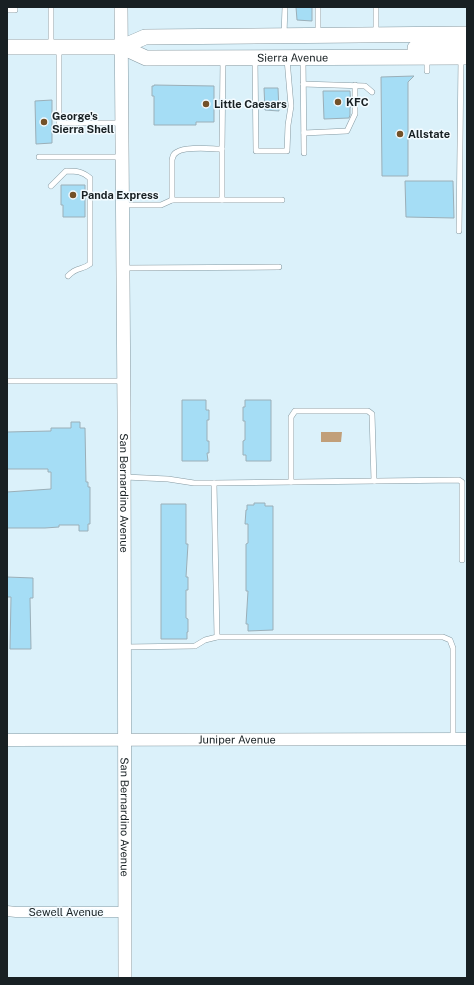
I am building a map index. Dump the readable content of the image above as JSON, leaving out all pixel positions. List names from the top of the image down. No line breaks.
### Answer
{"streets":{"main road":["Sierra Avenue","San Bernardino Avenue"],"street":["Juniper Avenue","Sewell Avenue"]},"crossings":[["Sierra Avenue","San Bernardino Avenue"],["San Bernardino Avenue","Juniper Avenue"],["San Bernardino Avenue","Sewell Avenue"]],"places":["KFC","Little Caesars","George's Sierra Shell","Allstate","Panda Express"]}
